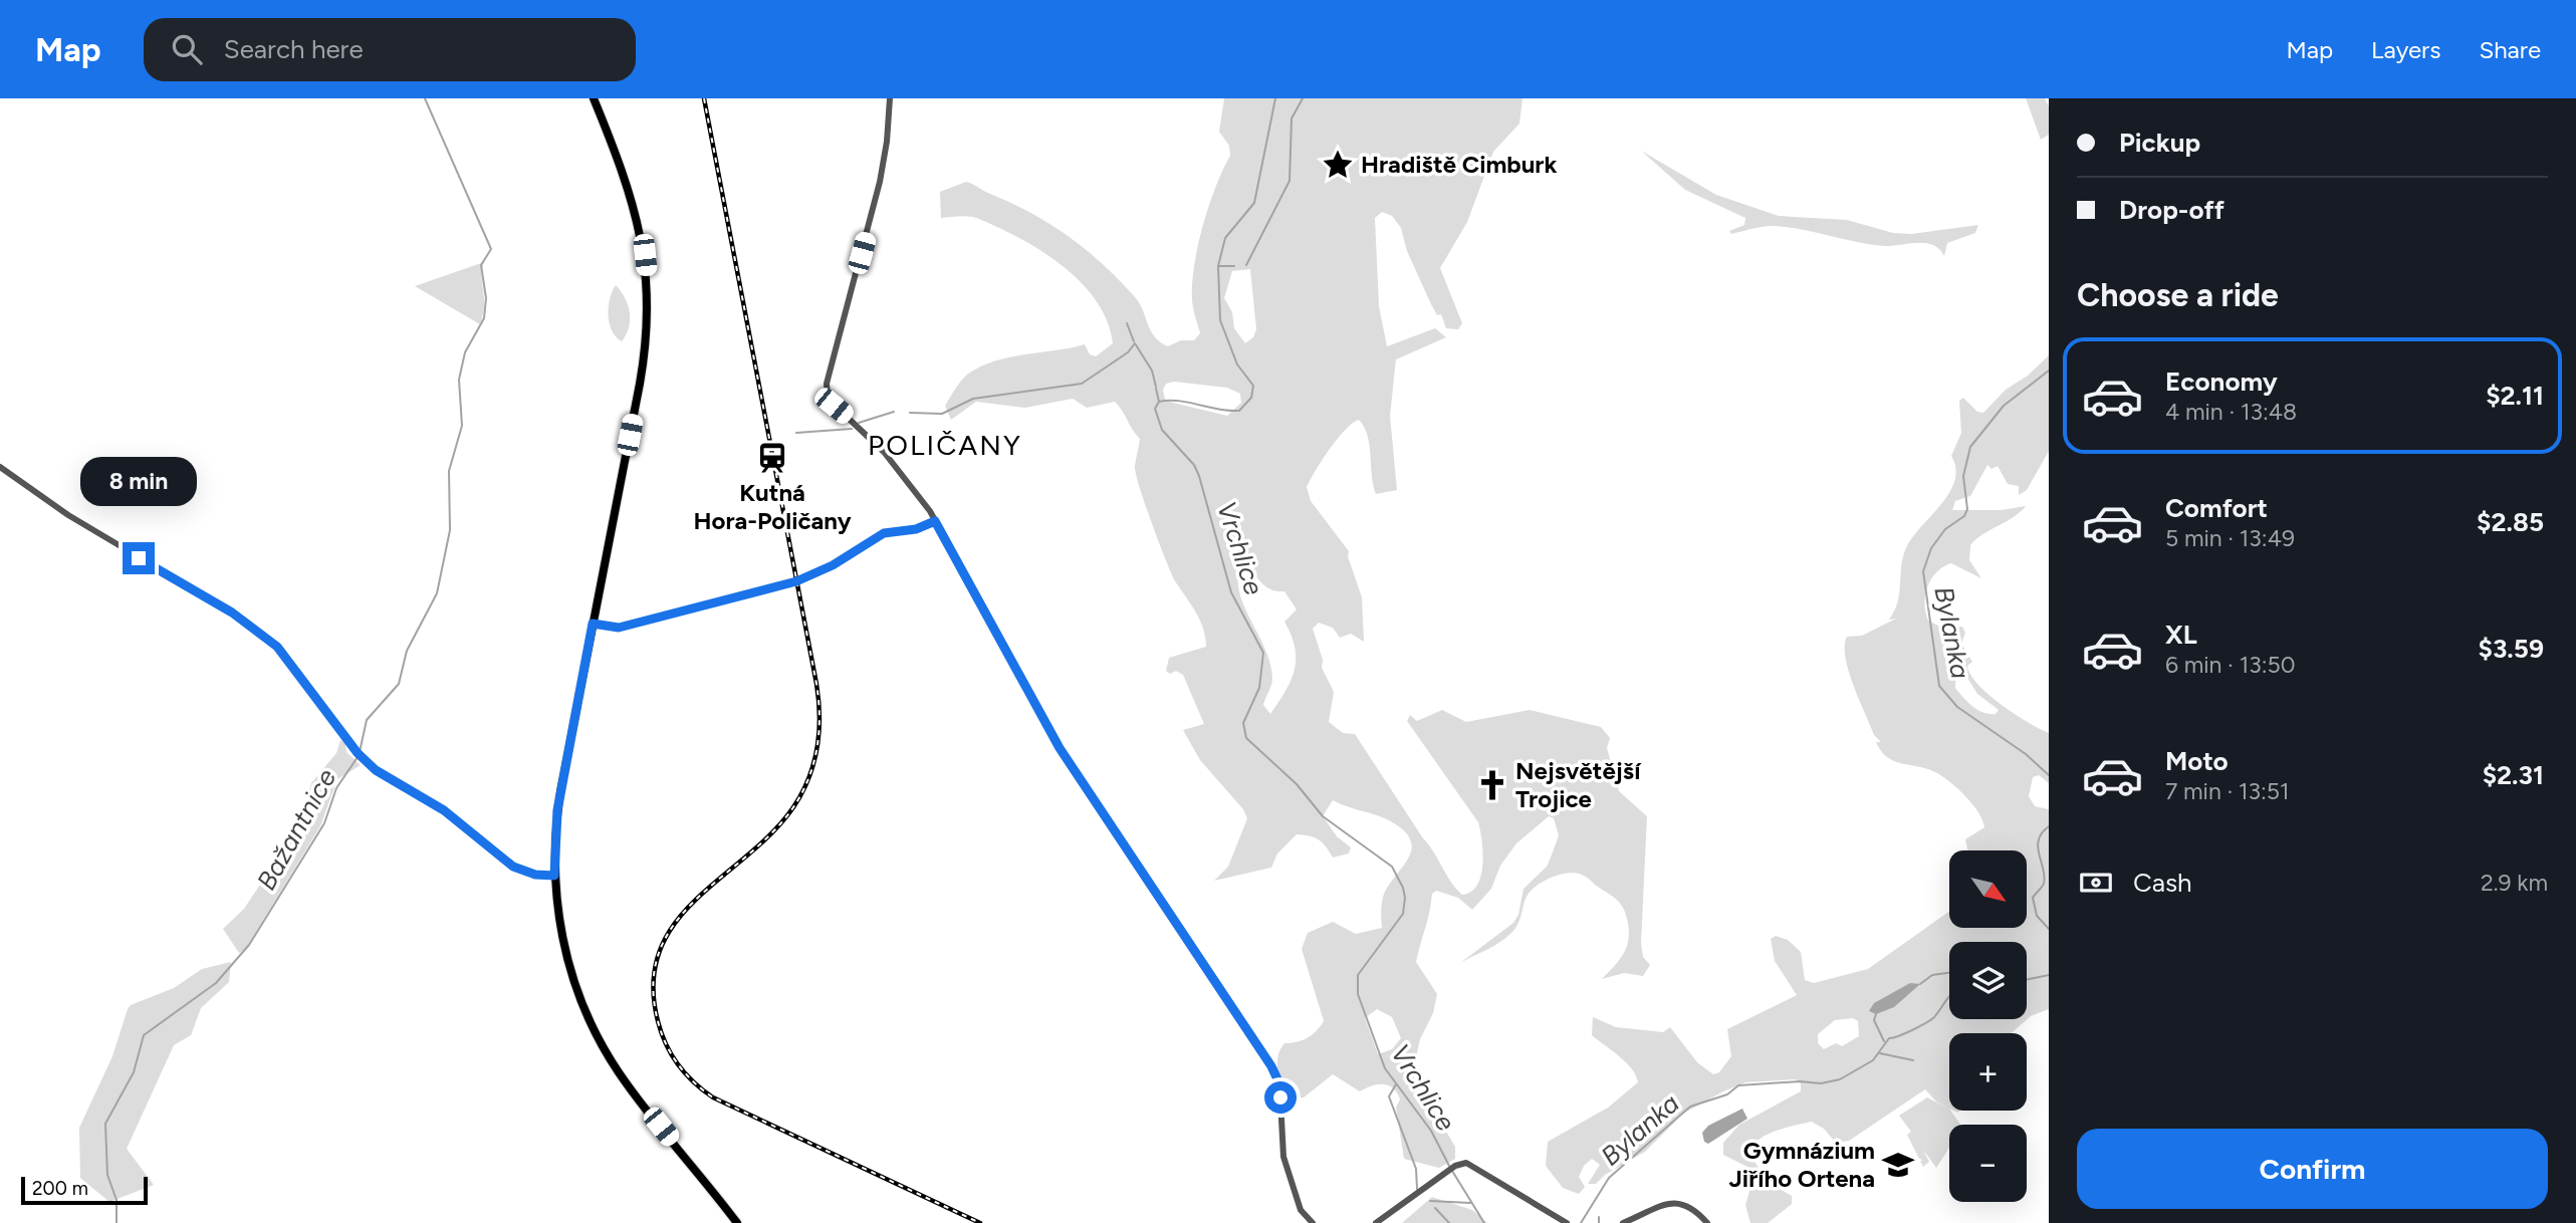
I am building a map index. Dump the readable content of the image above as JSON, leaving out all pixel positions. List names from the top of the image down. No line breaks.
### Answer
{"districts":["POLIČANY"],"water":["Vrchlice","Bylanka","Bažantnice"],"places":{"place":["Hradiště Cimburk"],"station":["Kutná Hora-Poličany"],"church":["Nejsvětější Trojice"],"school or university":["Gymnázium Jiřího Ortena"]},"scale_bar":"200 m","north":"bottom right","page":{"header":"Map","search":"Search here","nav":["Map","Layers","Share"],"banner":["Pickup","Drop-off"],"heading":"Choose a ride","list":[{"name":"Economy","note":"4 min · 13:48","value":"$2.11"},{"name":"Comfort","note":"5 min · 13:49","value":"$2.85"},{"name":"XL","note":"6 min · 13:50","value":"$3.59"},{"name":"Moto","note":"7 min · 13:51","value":"$2.31"}],"bubble":"8 min","pay":["Cash","2.9 km"],"map_buttons":["+","−"],"buttons":"Confirm","scale":"200 m"}}
